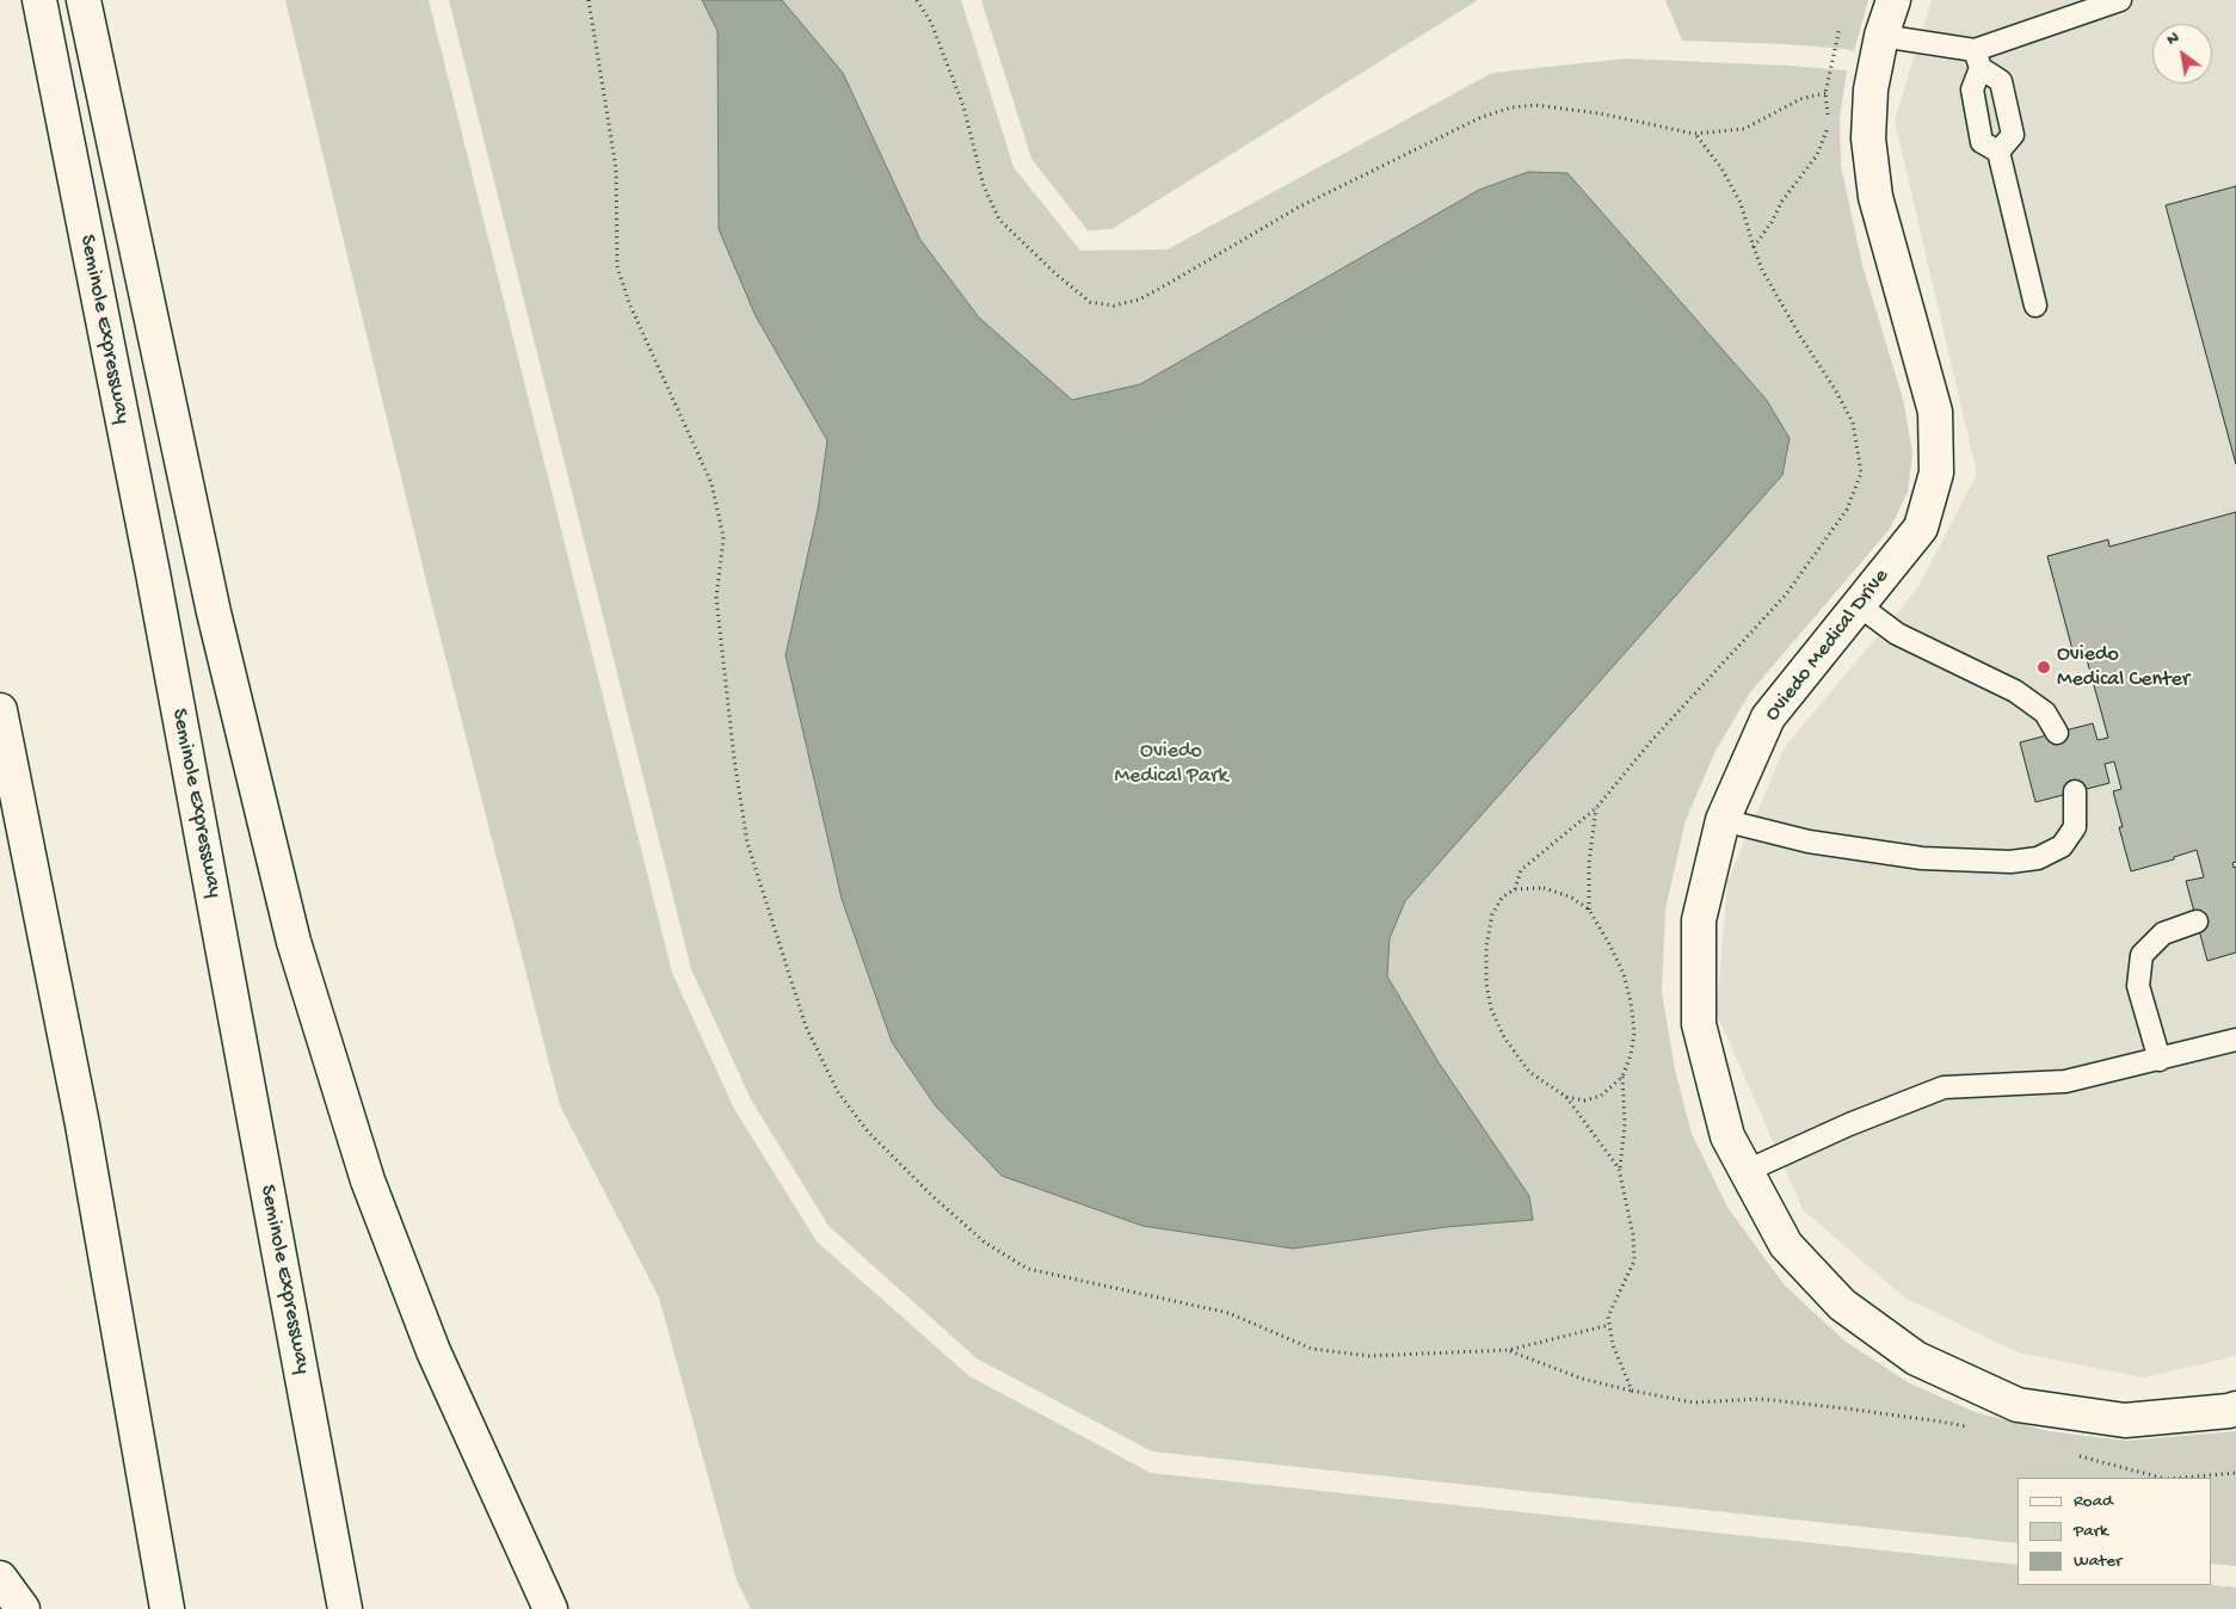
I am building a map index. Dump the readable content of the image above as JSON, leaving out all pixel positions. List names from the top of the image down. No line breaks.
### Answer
{"streets":{"main road":["Seminole Expressway","Oviedo Medical Drive"]},"parks":["Oviedo Medical Park"],"places":["Oviedo Medical Center"],"legend":["Road","Park","Water"],"north":"top left"}
